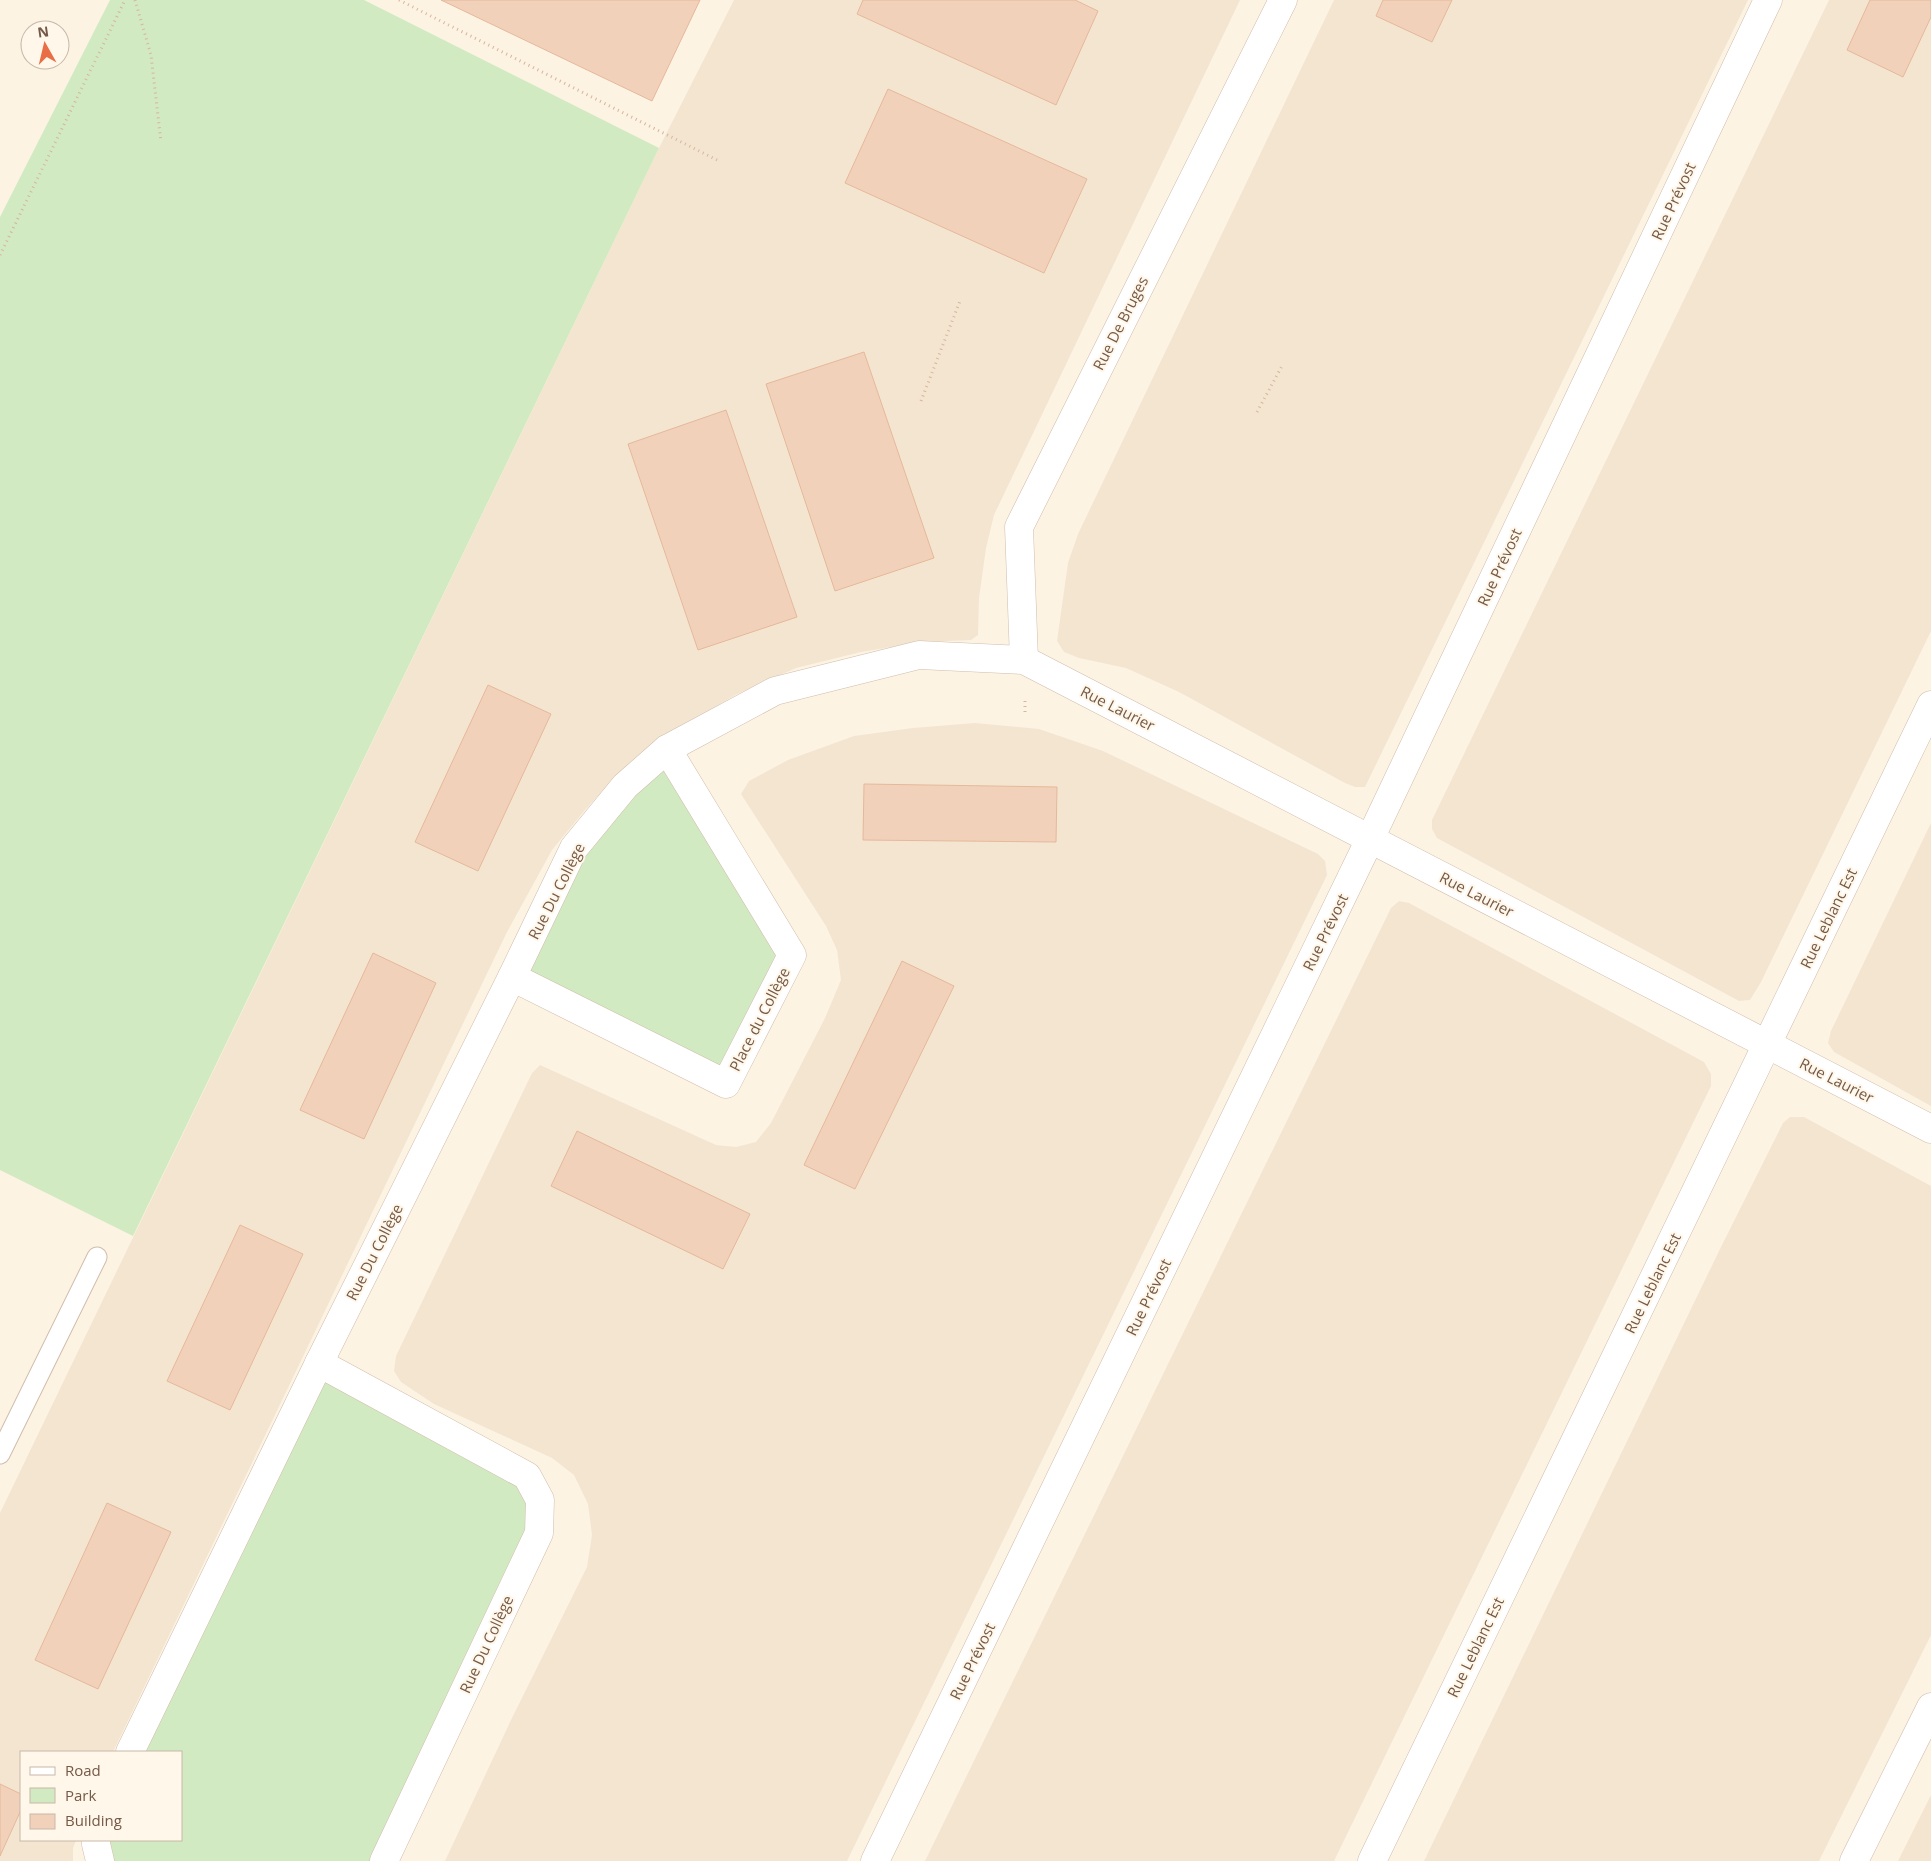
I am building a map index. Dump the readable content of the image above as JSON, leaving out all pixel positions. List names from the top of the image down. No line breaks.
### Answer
{"streets":{"street":["Rue Prévost","Rue De Bruges","Rue Laurier","Rue Du Collège","Rue Leblanc Est","Place du Collège"]},"crossings":[["Rue Prévost","Rue Laurier"],["Rue De Bruges","Rue Laurier"],["Rue De Bruges","Rue Du Collège"],["Rue Laurier","Rue Du Collège"],["Rue Laurier","Rue Leblanc Est"],["Rue Du Collège","Place du Collège"]],"legend":["Road","Park","Building"],"north":"top"}
